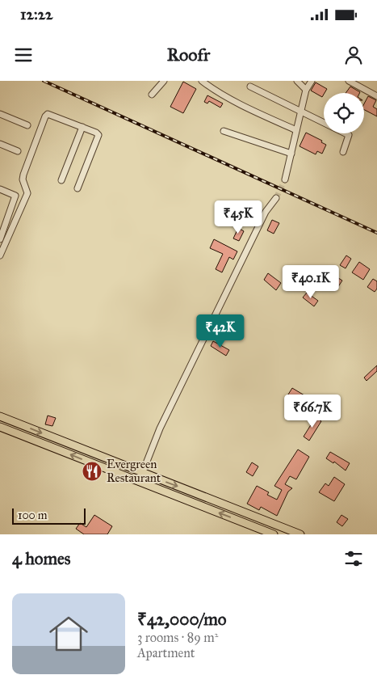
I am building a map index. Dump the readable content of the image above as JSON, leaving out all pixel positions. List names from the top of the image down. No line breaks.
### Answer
{"places":{"restaurant":["Evergreen Restaurant"]},"scale_bar":"100 m","page":{"status":"12:22","header":"Roofr","price":["₹45K","₹40.1K","₹42K","₹66.7K"],"scale":"100 m","heading":"4 homes","list":[{"name":"₹42,000/mo","note":"3 rooms · 89 m² · Apartment"}]}}
